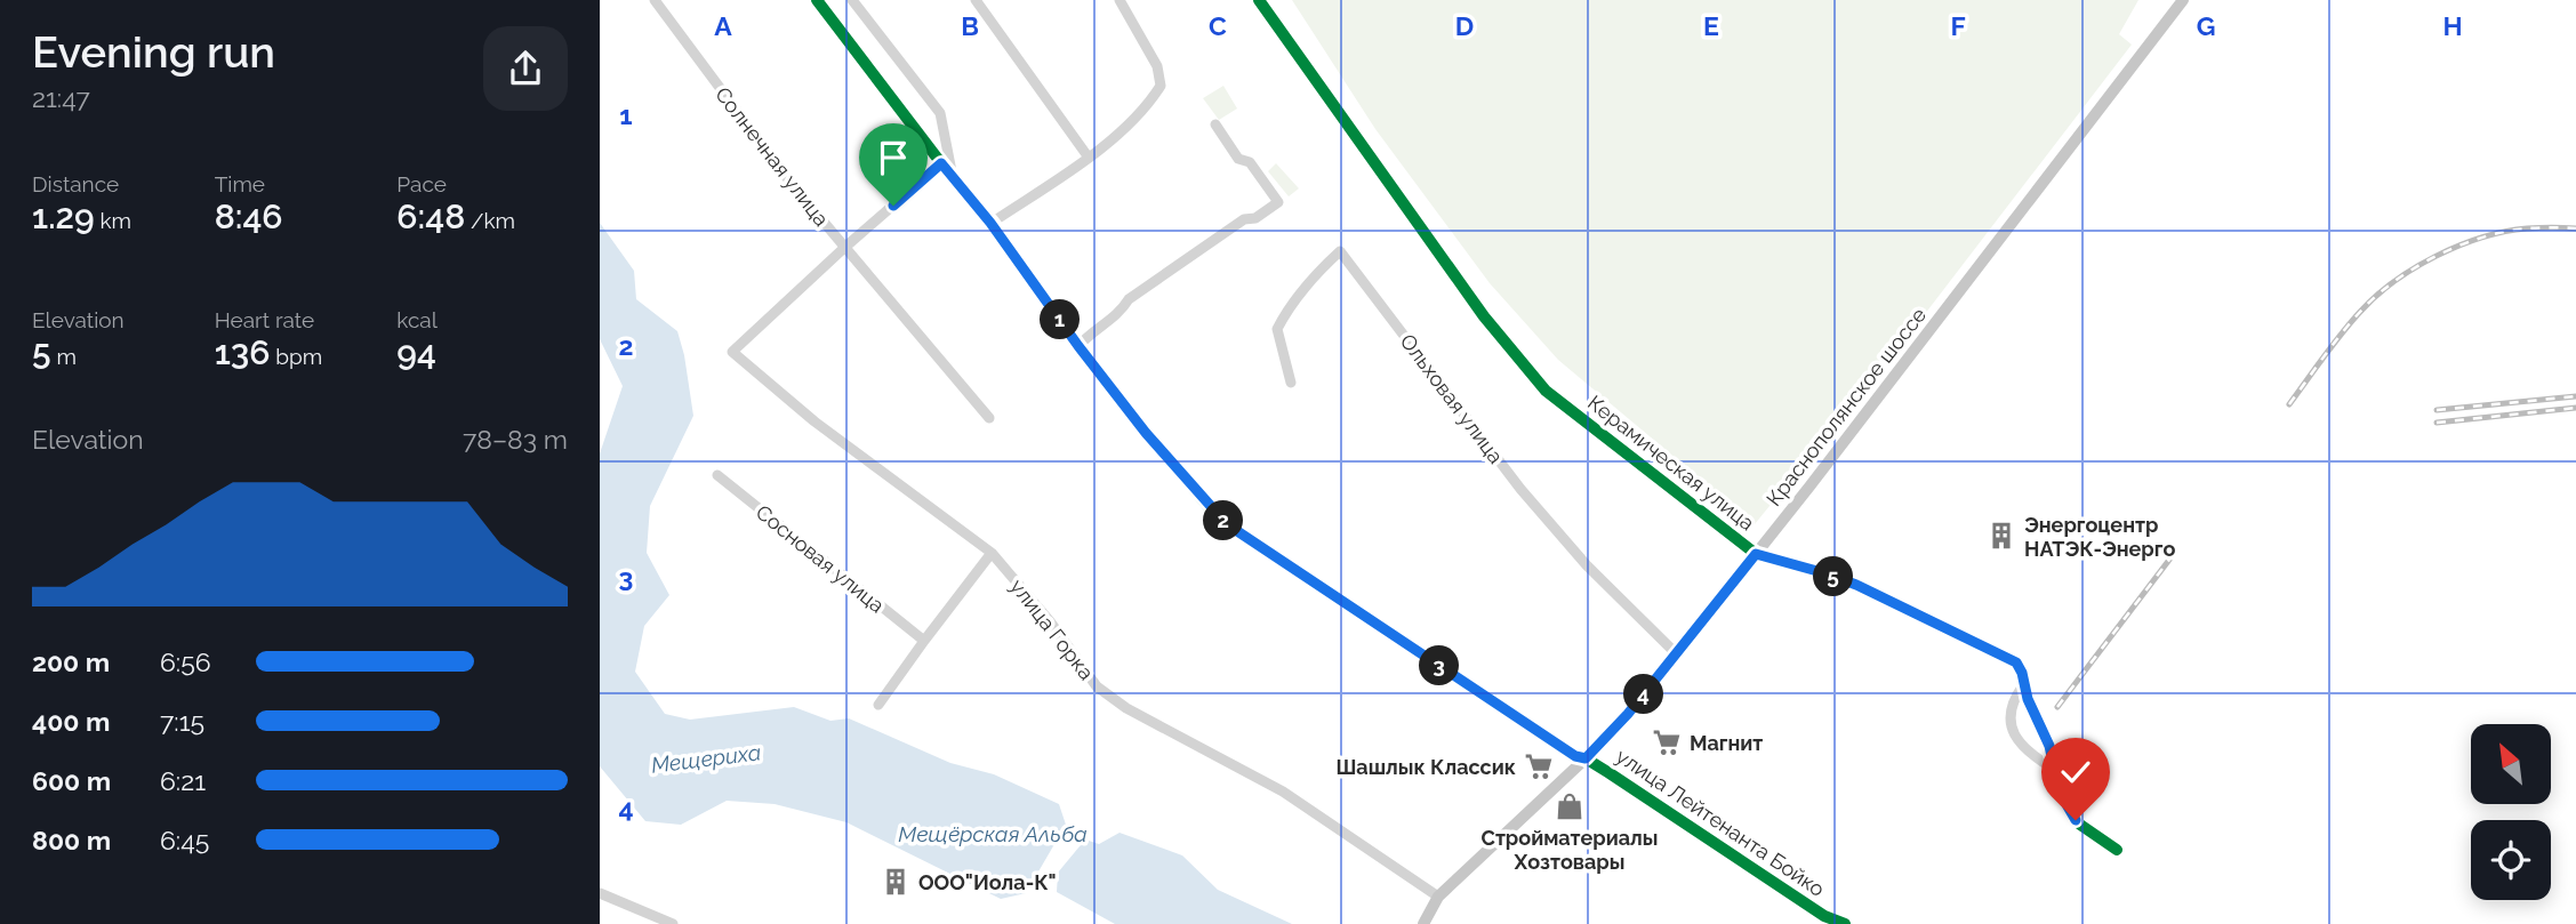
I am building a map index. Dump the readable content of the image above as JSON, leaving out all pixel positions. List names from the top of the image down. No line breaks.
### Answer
{"streets":{"main road":["Краснополянское шоссе"],"street":["Солнечная улица","Ольховая улица","Керамическая улица","Сосновая улица","улица Горка","улица Лейтенанта Бойко"]},"crossings":[["Солнечная улица","улица Горка"],["Ольховая улица","Краснополянское шоссе"],["Краснополянское шоссе","Керамическая улица"],["Краснополянское шоссе","улица Горка"],["Краснополянское шоссе","улица Лейтенанта Бойко"]],"water":["Мещериха","Мещёрская Альба"],"places":{"building":["Энергоцентр НАТЭК-Энерго","ООО\"Иола-К\""],"supermarket":["Магнит","Шашлык Классик"],"shop":["Стройматериалы Хозтовары"]},"north":"top left","page":{"heading":["Evening run","21:47"],"stats":[["Distance","1.29 km"],["Time","8:46"],["Pace","6:48 /km"],["Elevation","5 m"],["Heart rate","136 bpm"],["kcal","94"]],"pins":["1","2","5","3","4"],"chart":["Elevation","78–83 m"],"list":[{"name":"200 m","note":"6:56"},{"name":"400 m","note":"7:15"},{"name":"600 m","note":"6:21"},{"name":"800 m","note":"6:45"}]},"grid":{"columns":["A","B","C","D","E","F","G","H"],"rows":["1","2","3","4"]}}
